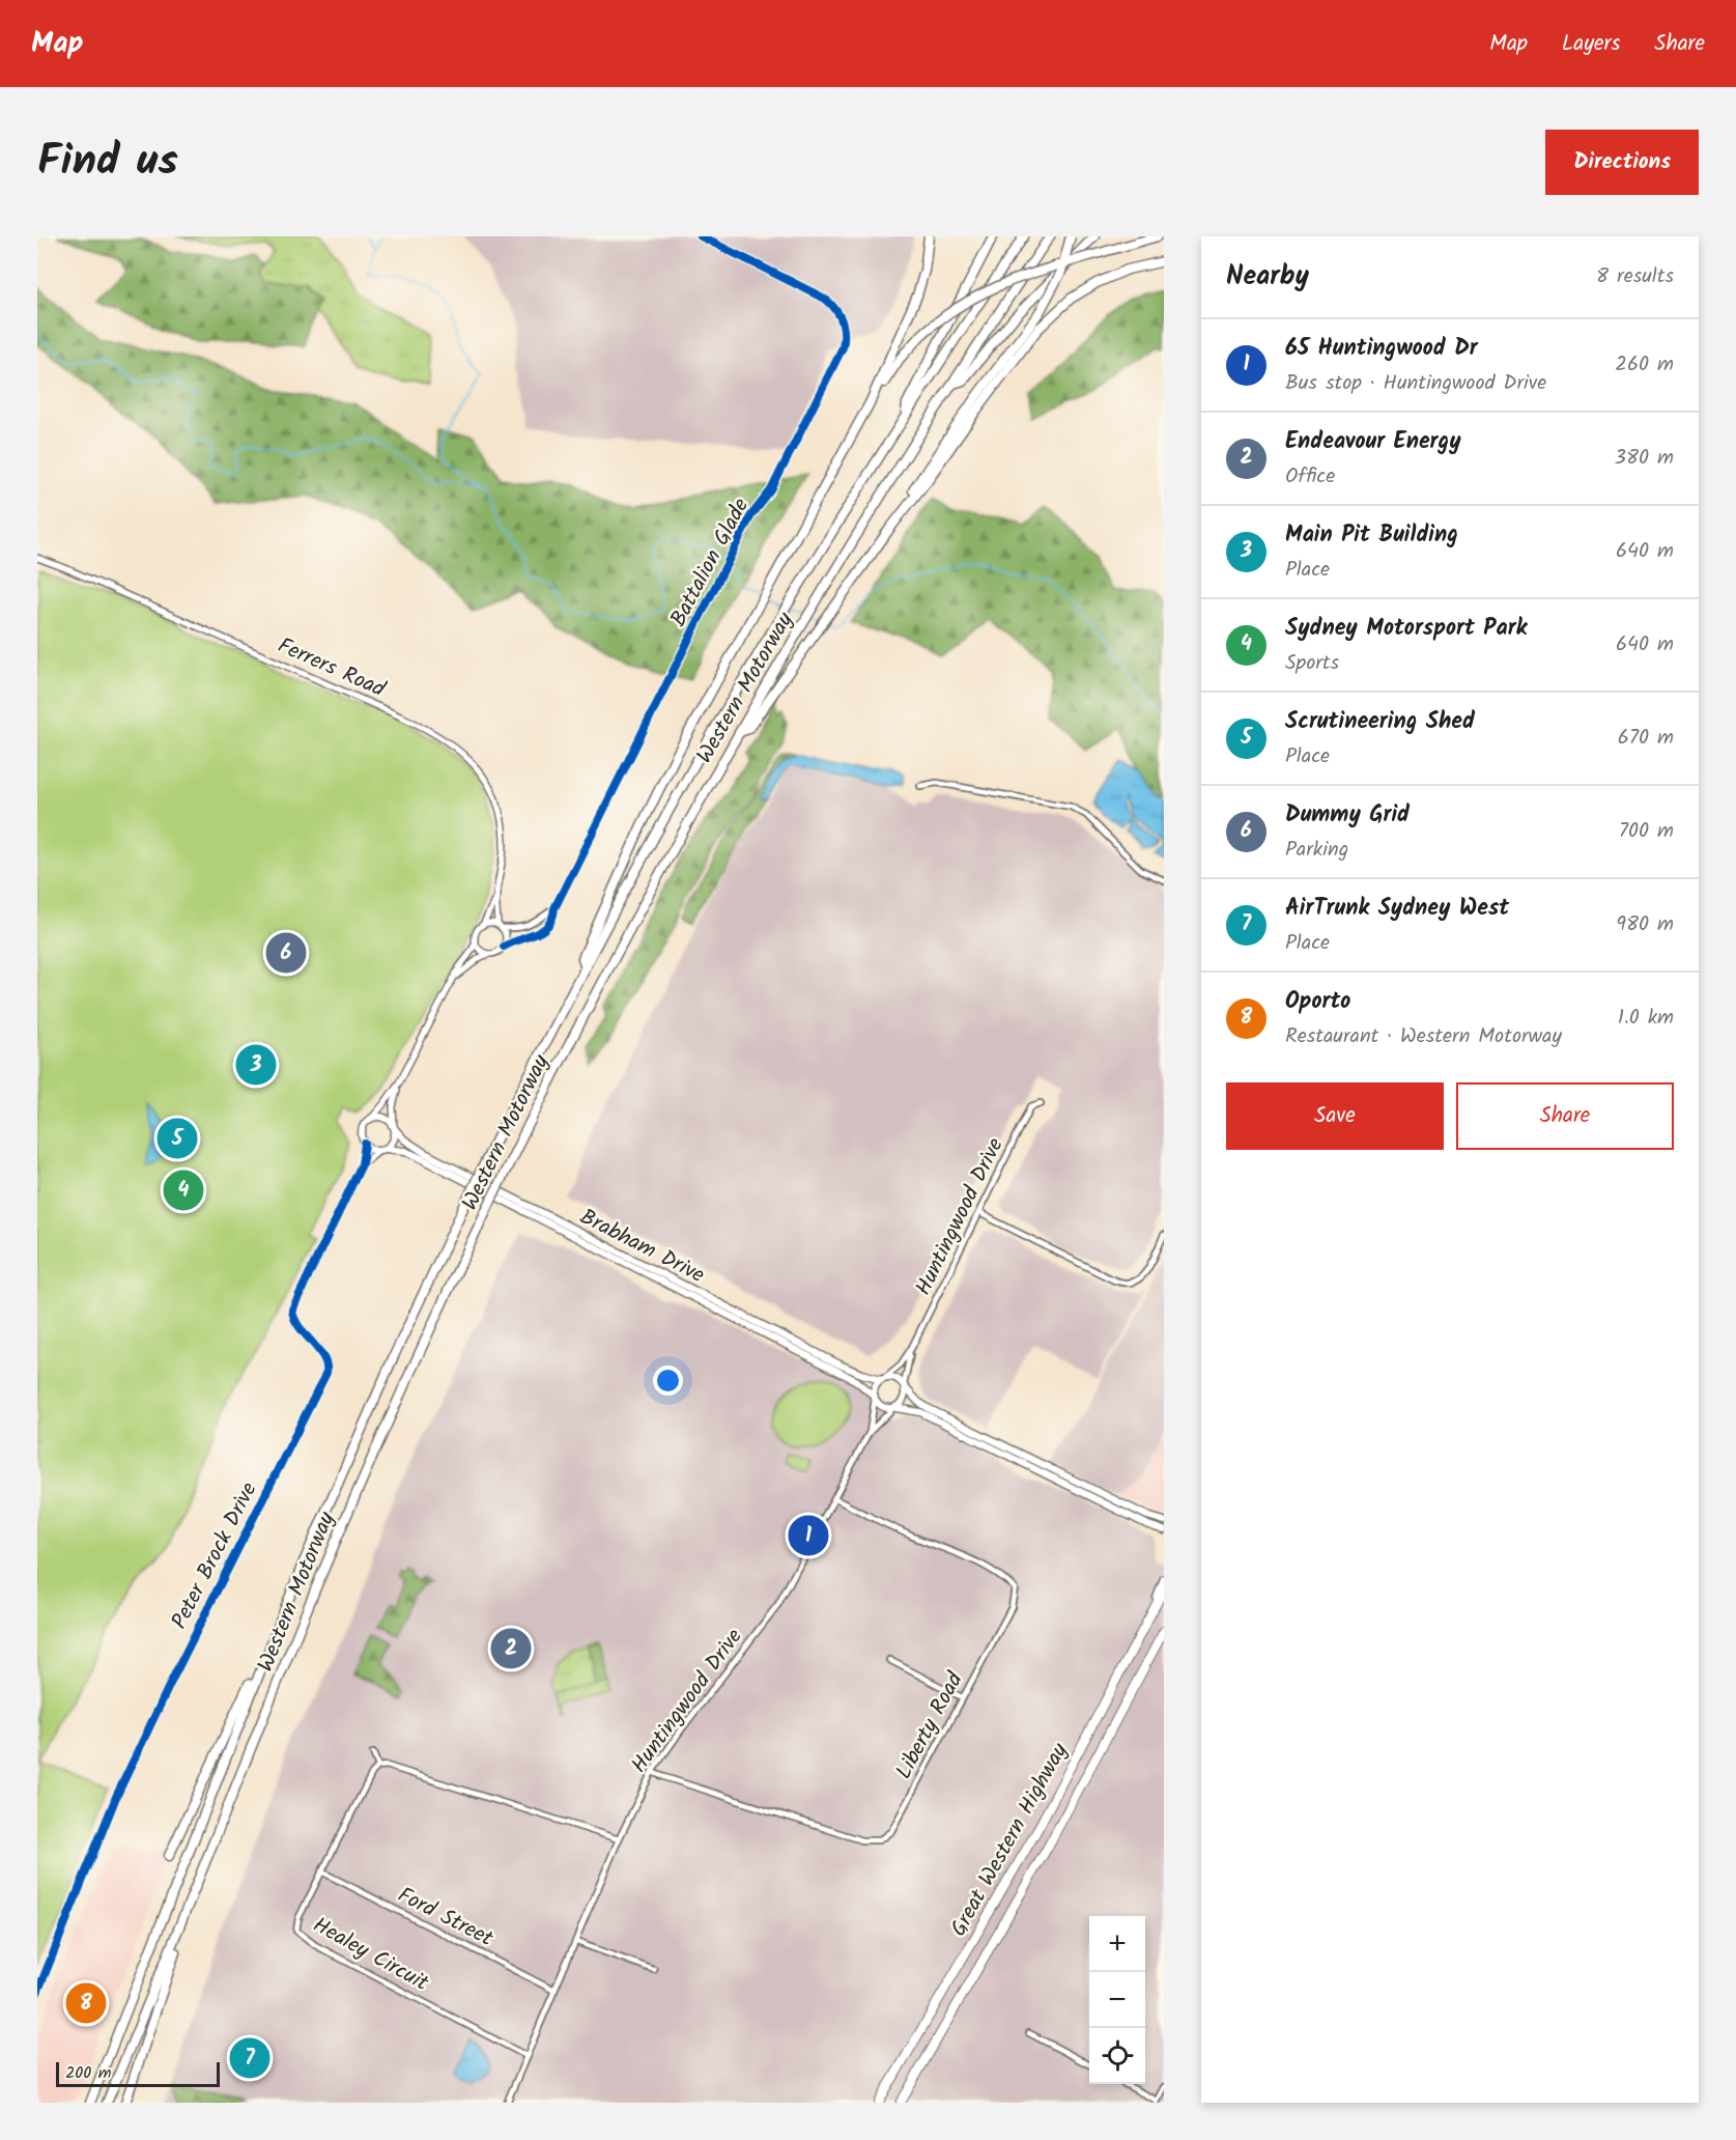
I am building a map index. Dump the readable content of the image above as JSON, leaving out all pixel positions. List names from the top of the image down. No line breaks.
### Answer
{"streets":{"highway":["Western Motorway","Great Western Highway"],"main road":["Brabham Drive"],"street":["Battalion Glade","Ferrers Road","Huntingwood Drive","Peter Brock Drive","Liberty Road","Ford Street","Healey Circuit"]},"crossings":[["Battalion Glade","Ferrers Road"],["Huntingwood Drive","Brabham Drive"],["Huntingwood Drive","Liberty Road"],["Huntingwood Drive","Ford Street"],["Huntingwood Drive","Healey Circuit"],["Brabham Drive","Peter Brock Drive"],["Ford Street","Healey Circuit"]],"scale_bar":"200 m","page":{"header":"Map","nav":["Map","Layers","Share"],"title":"Find us","buttons":["Directions",["Save","Share"]],"heading":["Nearby","8 results"],"list":[{"mark":"1","name":"65 Huntingwood Dr","note":"Bus stop · Huntingwood Drive","value":"260 m"},{"mark":"2","name":"Endeavour Energy","note":"Office","value":"380 m"},{"mark":"3","name":"Main Pit Building","note":"Place","value":"640 m"},{"mark":"4","name":"Sydney Motorsport Park","note":"Sports","value":"640 m"},{"mark":"5","name":"Scrutineering Shed","note":"Place","value":"670 m"},{"mark":"6","name":"Dummy Grid","note":"Parking","value":"700 m"},{"mark":"7","name":"AirTrunk Sydney West","note":"Place","value":"980 m"},{"mark":"8","name":"Oporto","note":"Restaurant · Western Motorway","value":"1.0 km"}],"pins":["6","3","5","4","1","2","8","7"],"map_buttons":["+","−"],"scale":"200 m"}}
